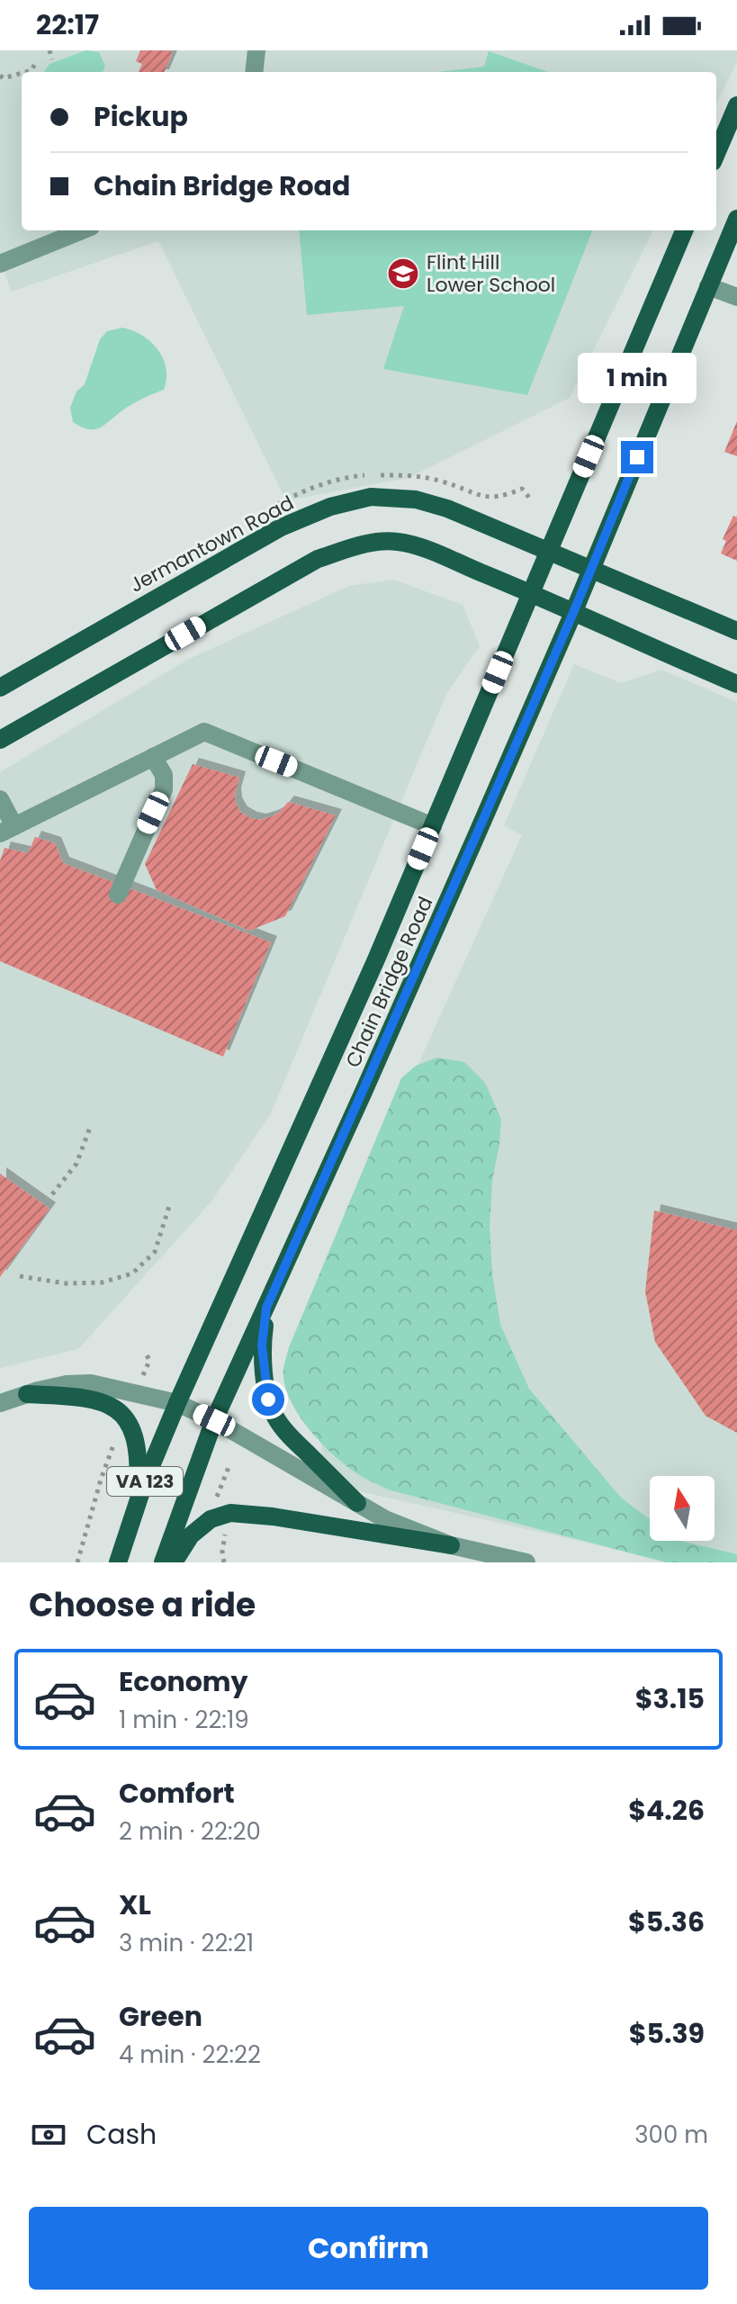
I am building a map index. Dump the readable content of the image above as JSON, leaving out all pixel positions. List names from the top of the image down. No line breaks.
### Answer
{"streets":{"main road":["Jermantown Road","Chain Bridge Road","VA 123"]},"crossings":[["Jermantown Road","Chain Bridge Road"]],"places":{"school or university":["Flint Hill Lower School"]},"north":"top","page":{"status":"22:17","banner":["Pickup","Chain Bridge Road"],"bubble":"1 min","heading":"Choose a ride","list":[{"name":"Economy","note":"1 min · 22:19","value":"$3.15"},{"name":"Comfort","note":"2 min · 22:20","value":"$4.26"},{"name":"XL","note":"3 min · 22:21","value":"$5.36"},{"name":"Green","note":"4 min · 22:22","value":"$5.39"}],"pay":["Cash","300 m"],"buttons":"Confirm"}}
